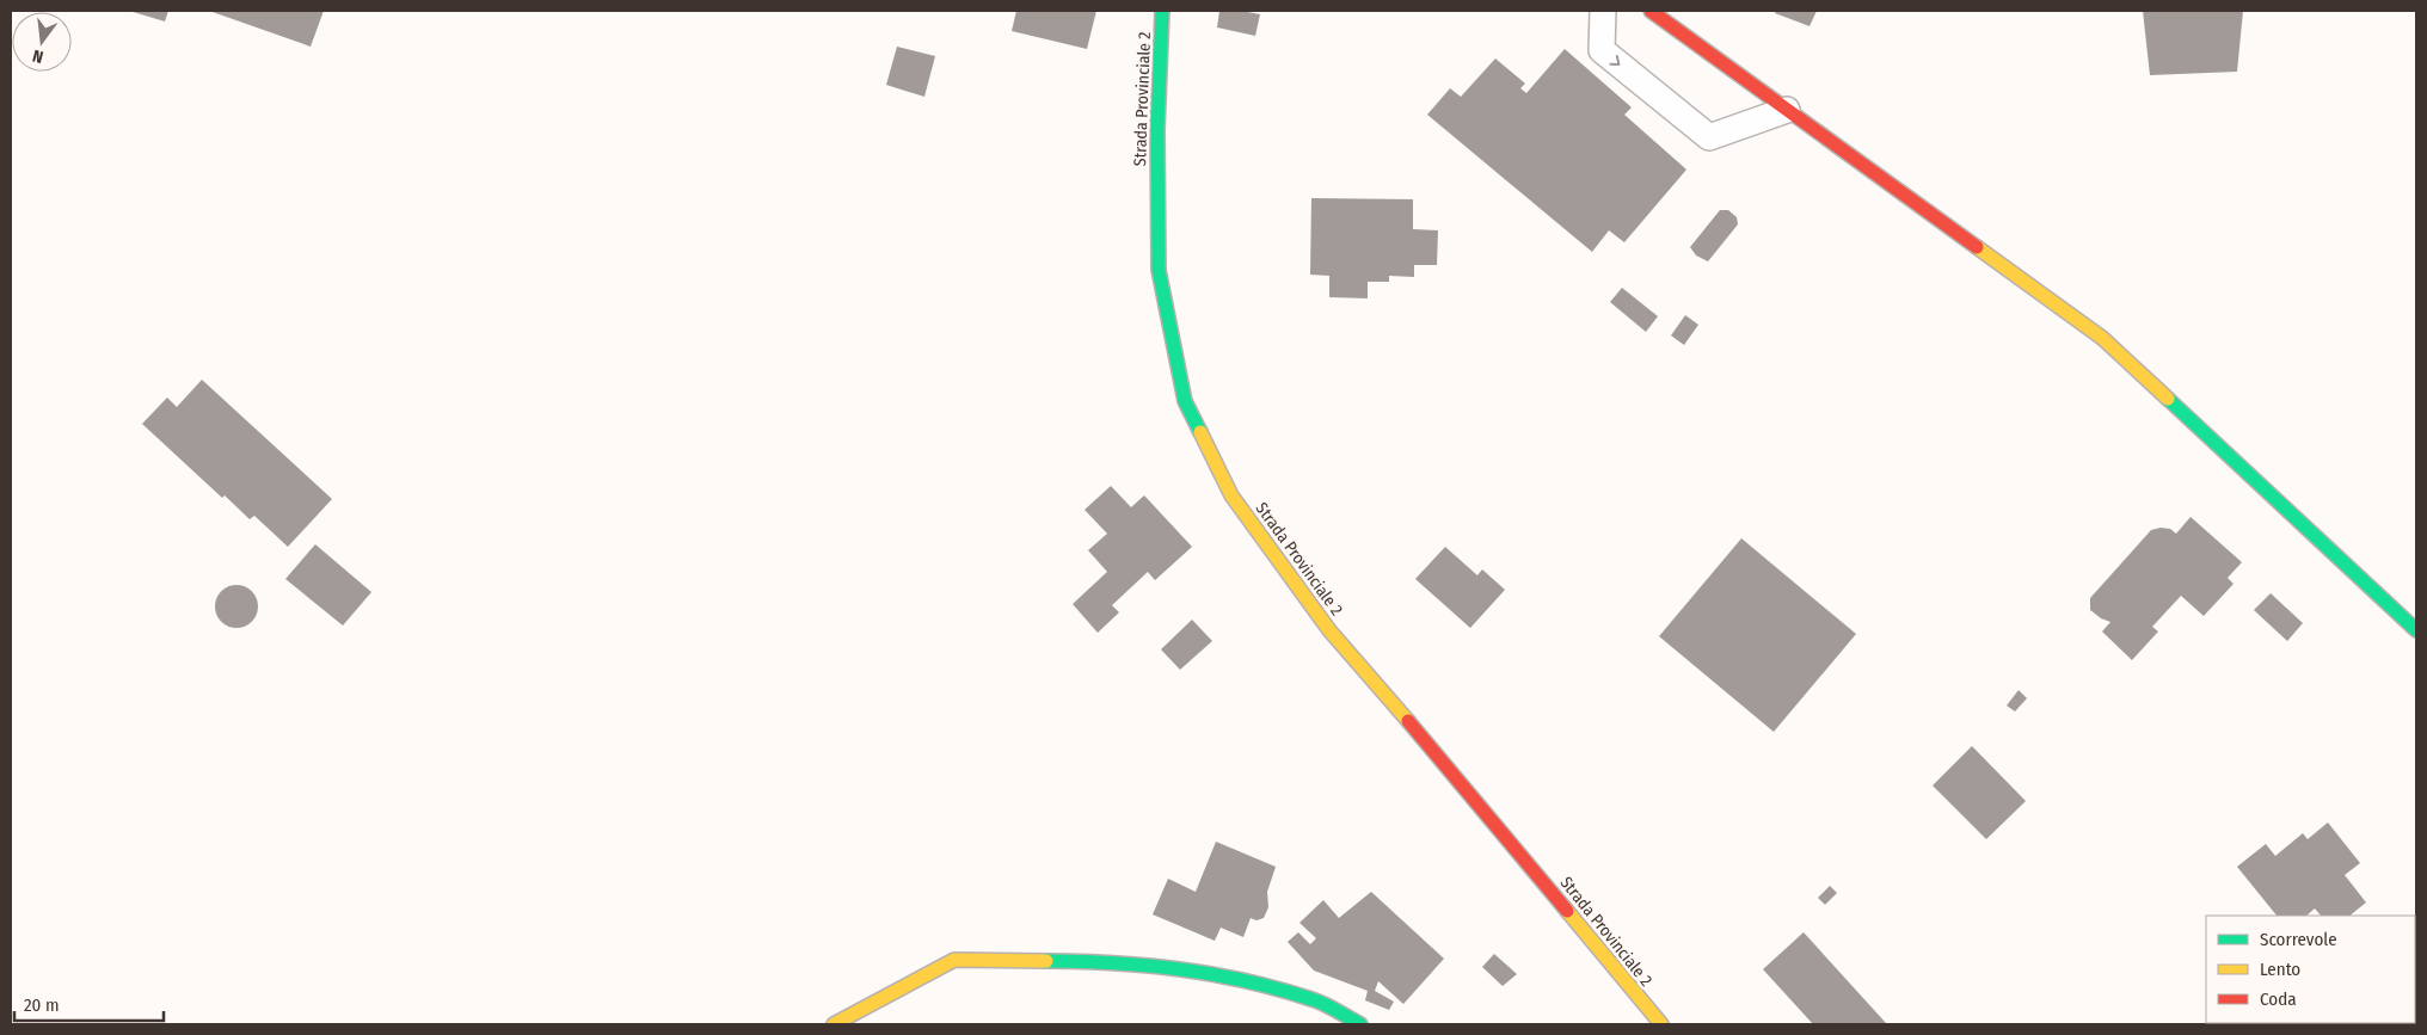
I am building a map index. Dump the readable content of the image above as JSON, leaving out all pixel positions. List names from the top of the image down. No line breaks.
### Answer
{"streets":{"street":["Strada Provinciale 2"]},"legend":["Scorrevole","Lento","Coda"],"scale_bar":"20 m","north":"bottom"}
